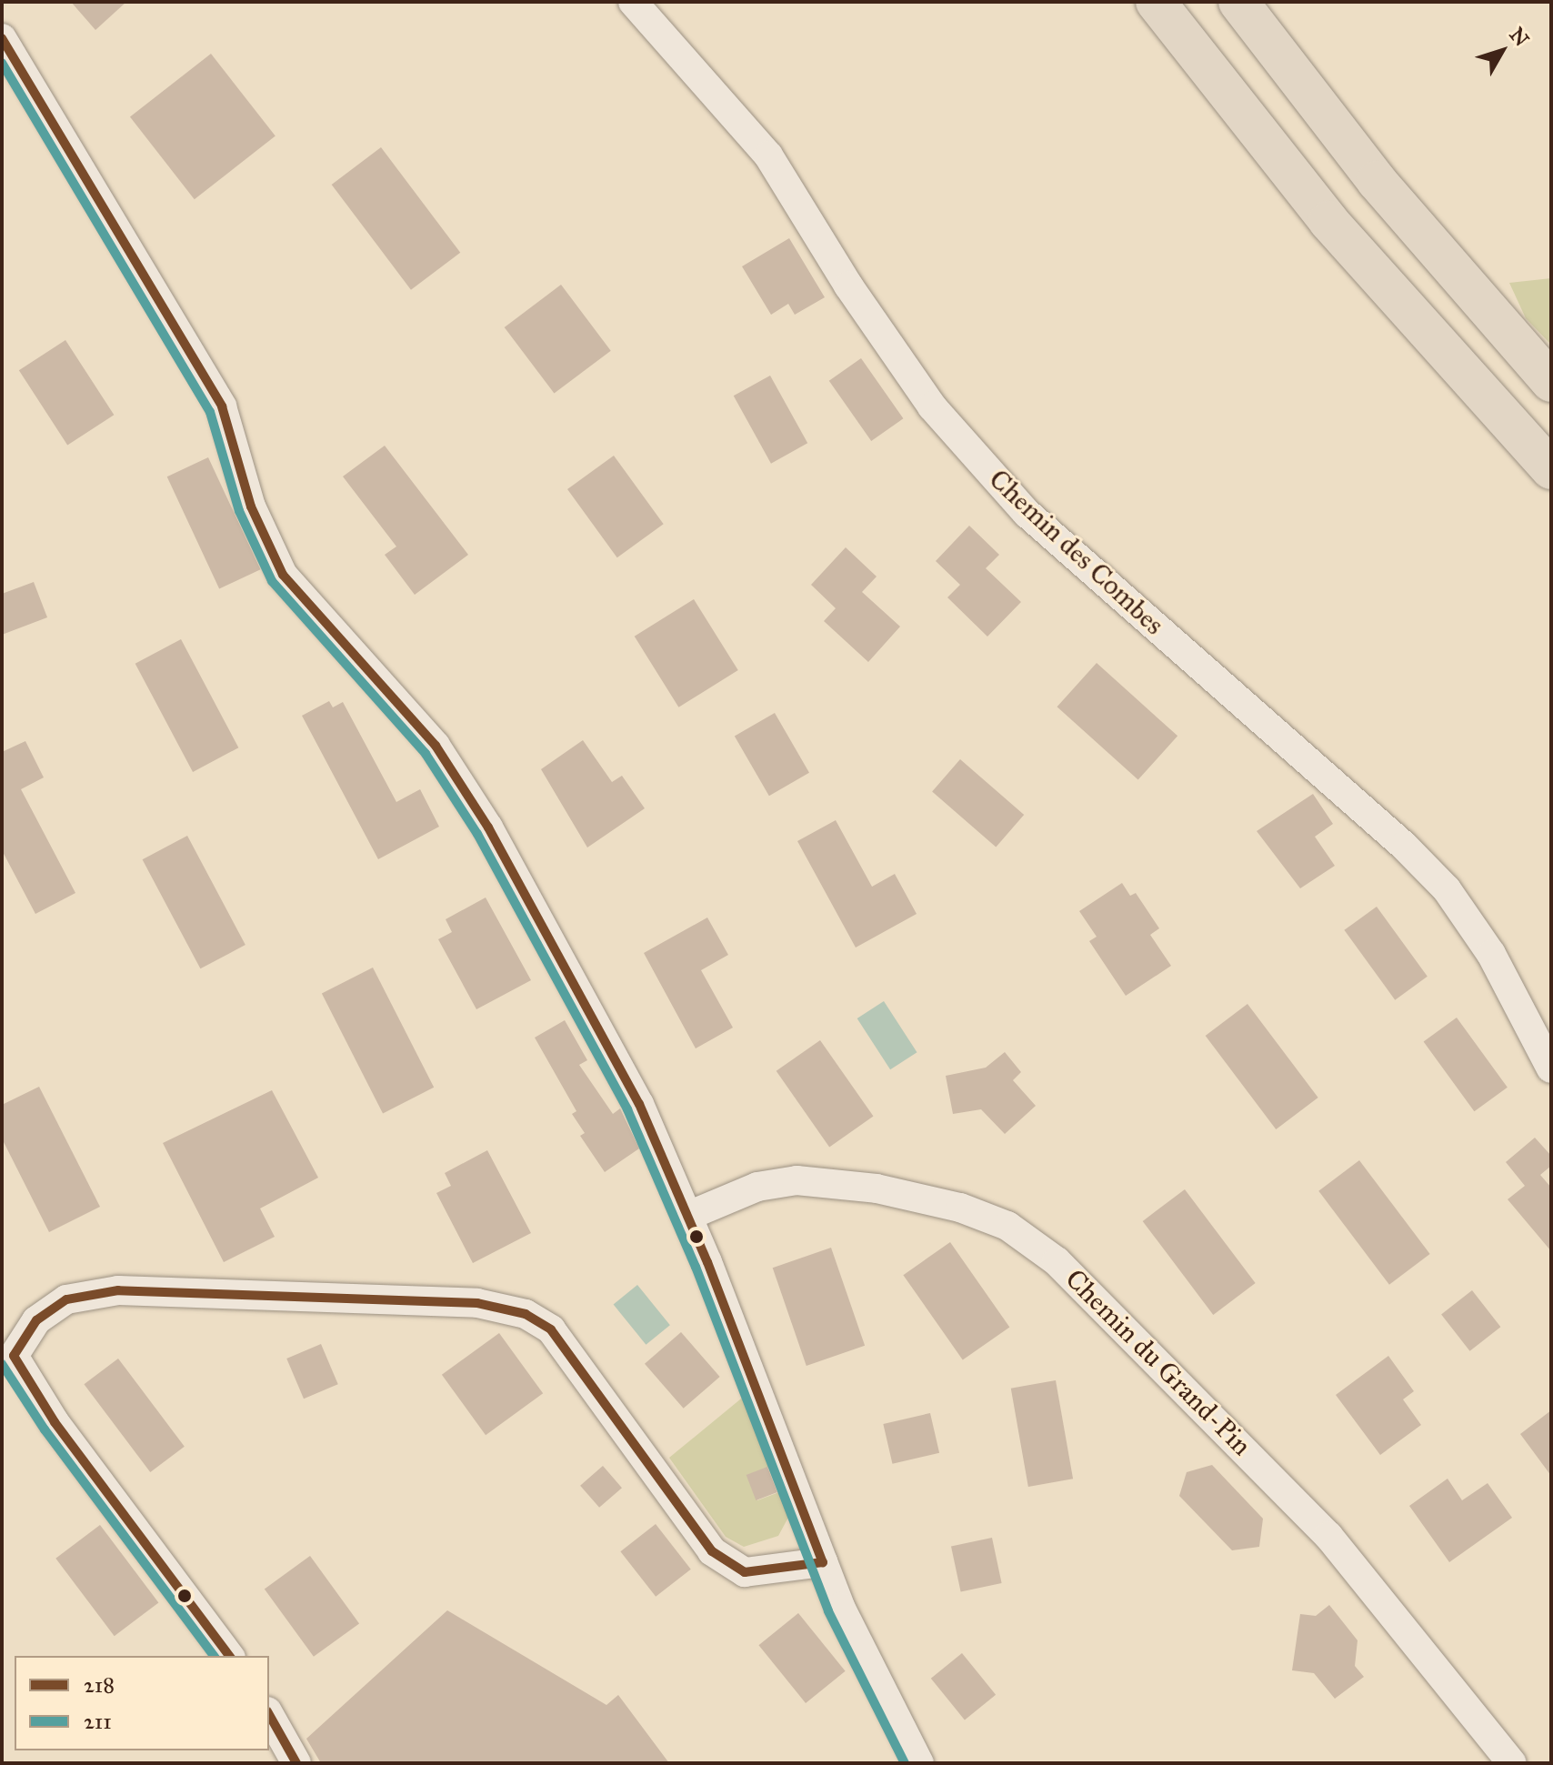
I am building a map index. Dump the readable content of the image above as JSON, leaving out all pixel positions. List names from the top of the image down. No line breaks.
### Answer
{"streets":{"street":["Chemin des Combes","Chemin du Grand-Pin"]},"lines":["transit line 218","transit line 211"],"legend":["218","211"],"north":"top right"}
